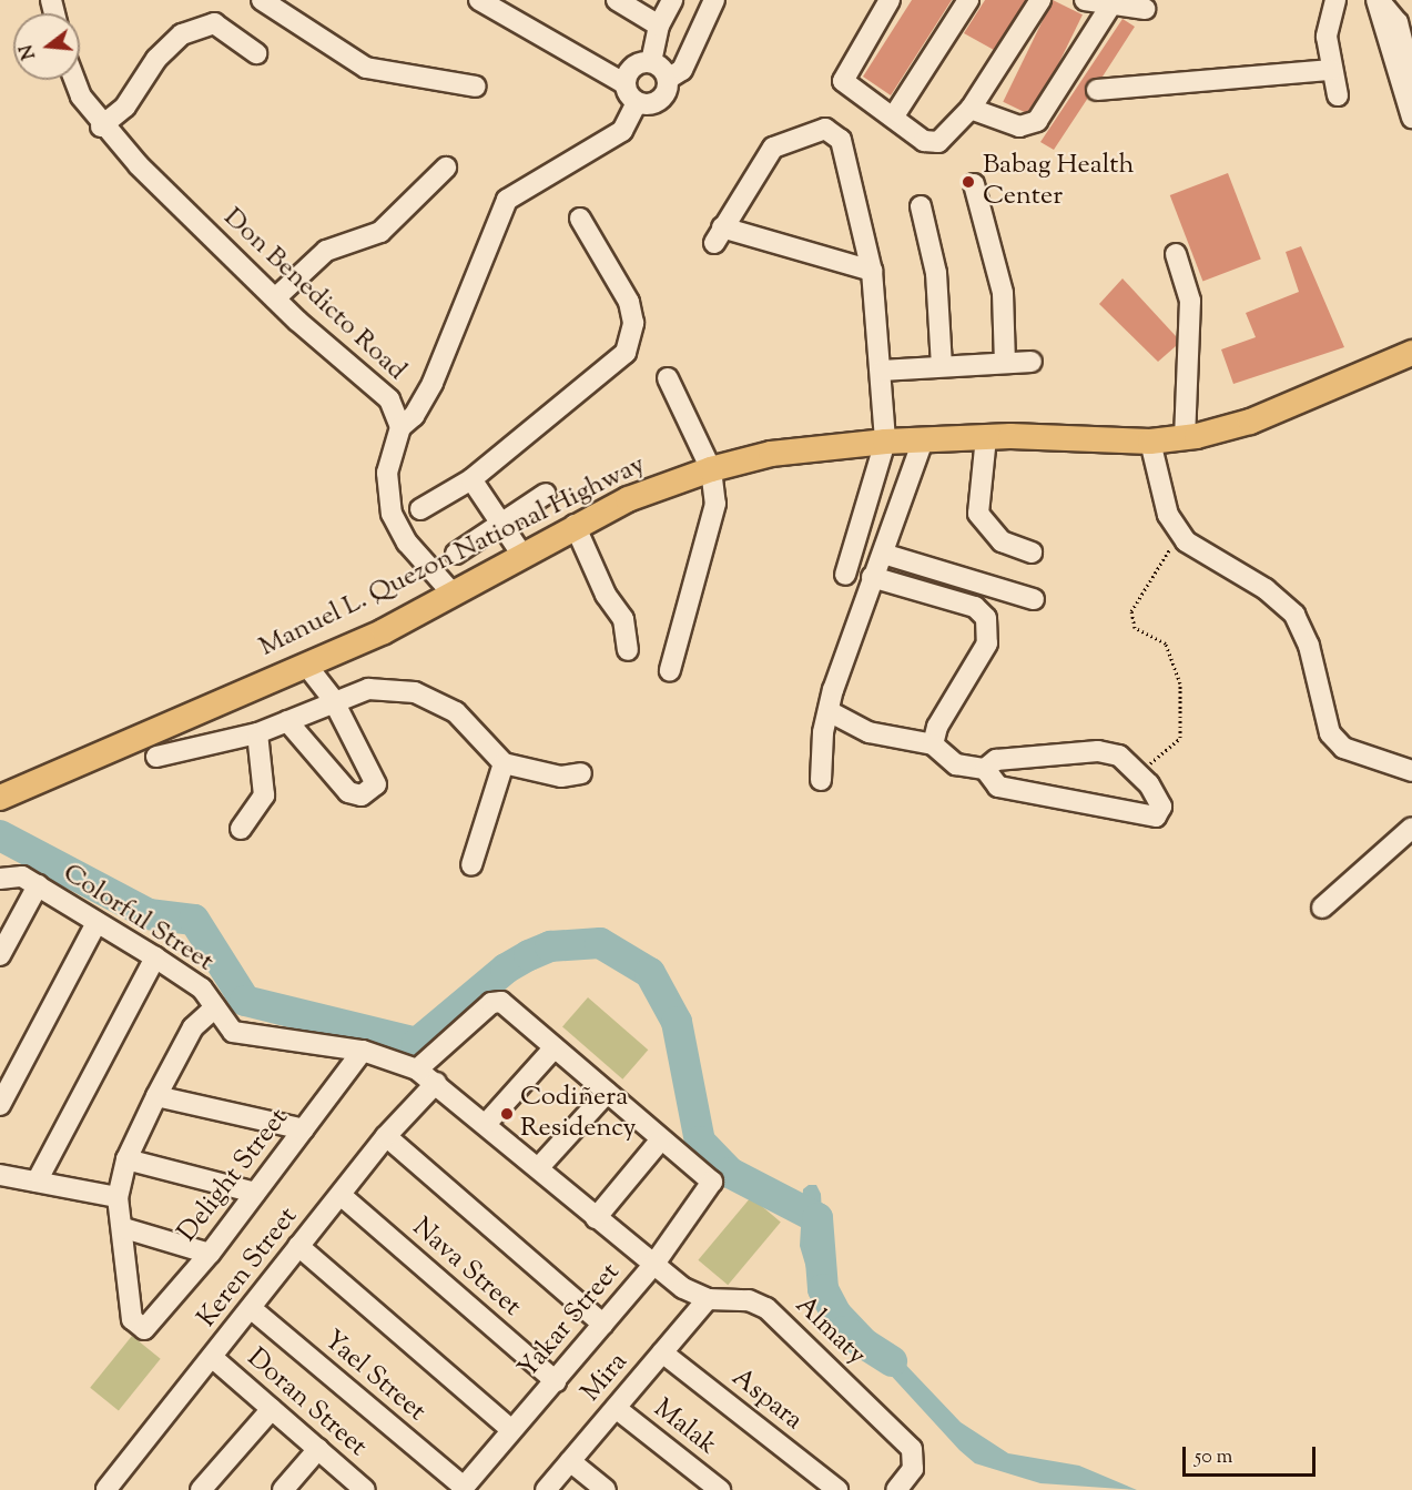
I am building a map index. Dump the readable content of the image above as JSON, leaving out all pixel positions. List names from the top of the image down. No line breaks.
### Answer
{"streets":{"main road":["Manuel L. Quezon National Highway"],"street":["Don Benedicto Road","Colorful Street","Delight Street","Keren Street","Nava Street","Yakar Street","Almaty","Yael Street","Mira","Aspara","Doran Street","Malak"]},"crossings":[["Colorful Street","Delight Street"],["Colorful Street","Keren Street"],["Colorful Street","Yakar Street"],["Colorful Street","Almaty"],["Keren Street","Nava Street"],["Keren Street","Yael Street"],["Keren Street","Doran Street"],["Nava Street","Yakar Street"],["Yakar Street","Yael Street"],["Almaty","Mira"],["Mira","Aspara"],["Mira","Malak"]],"places":["Babag Health Center","Codiñera Residency"],"scale_bar":"50 m","north":"left"}
